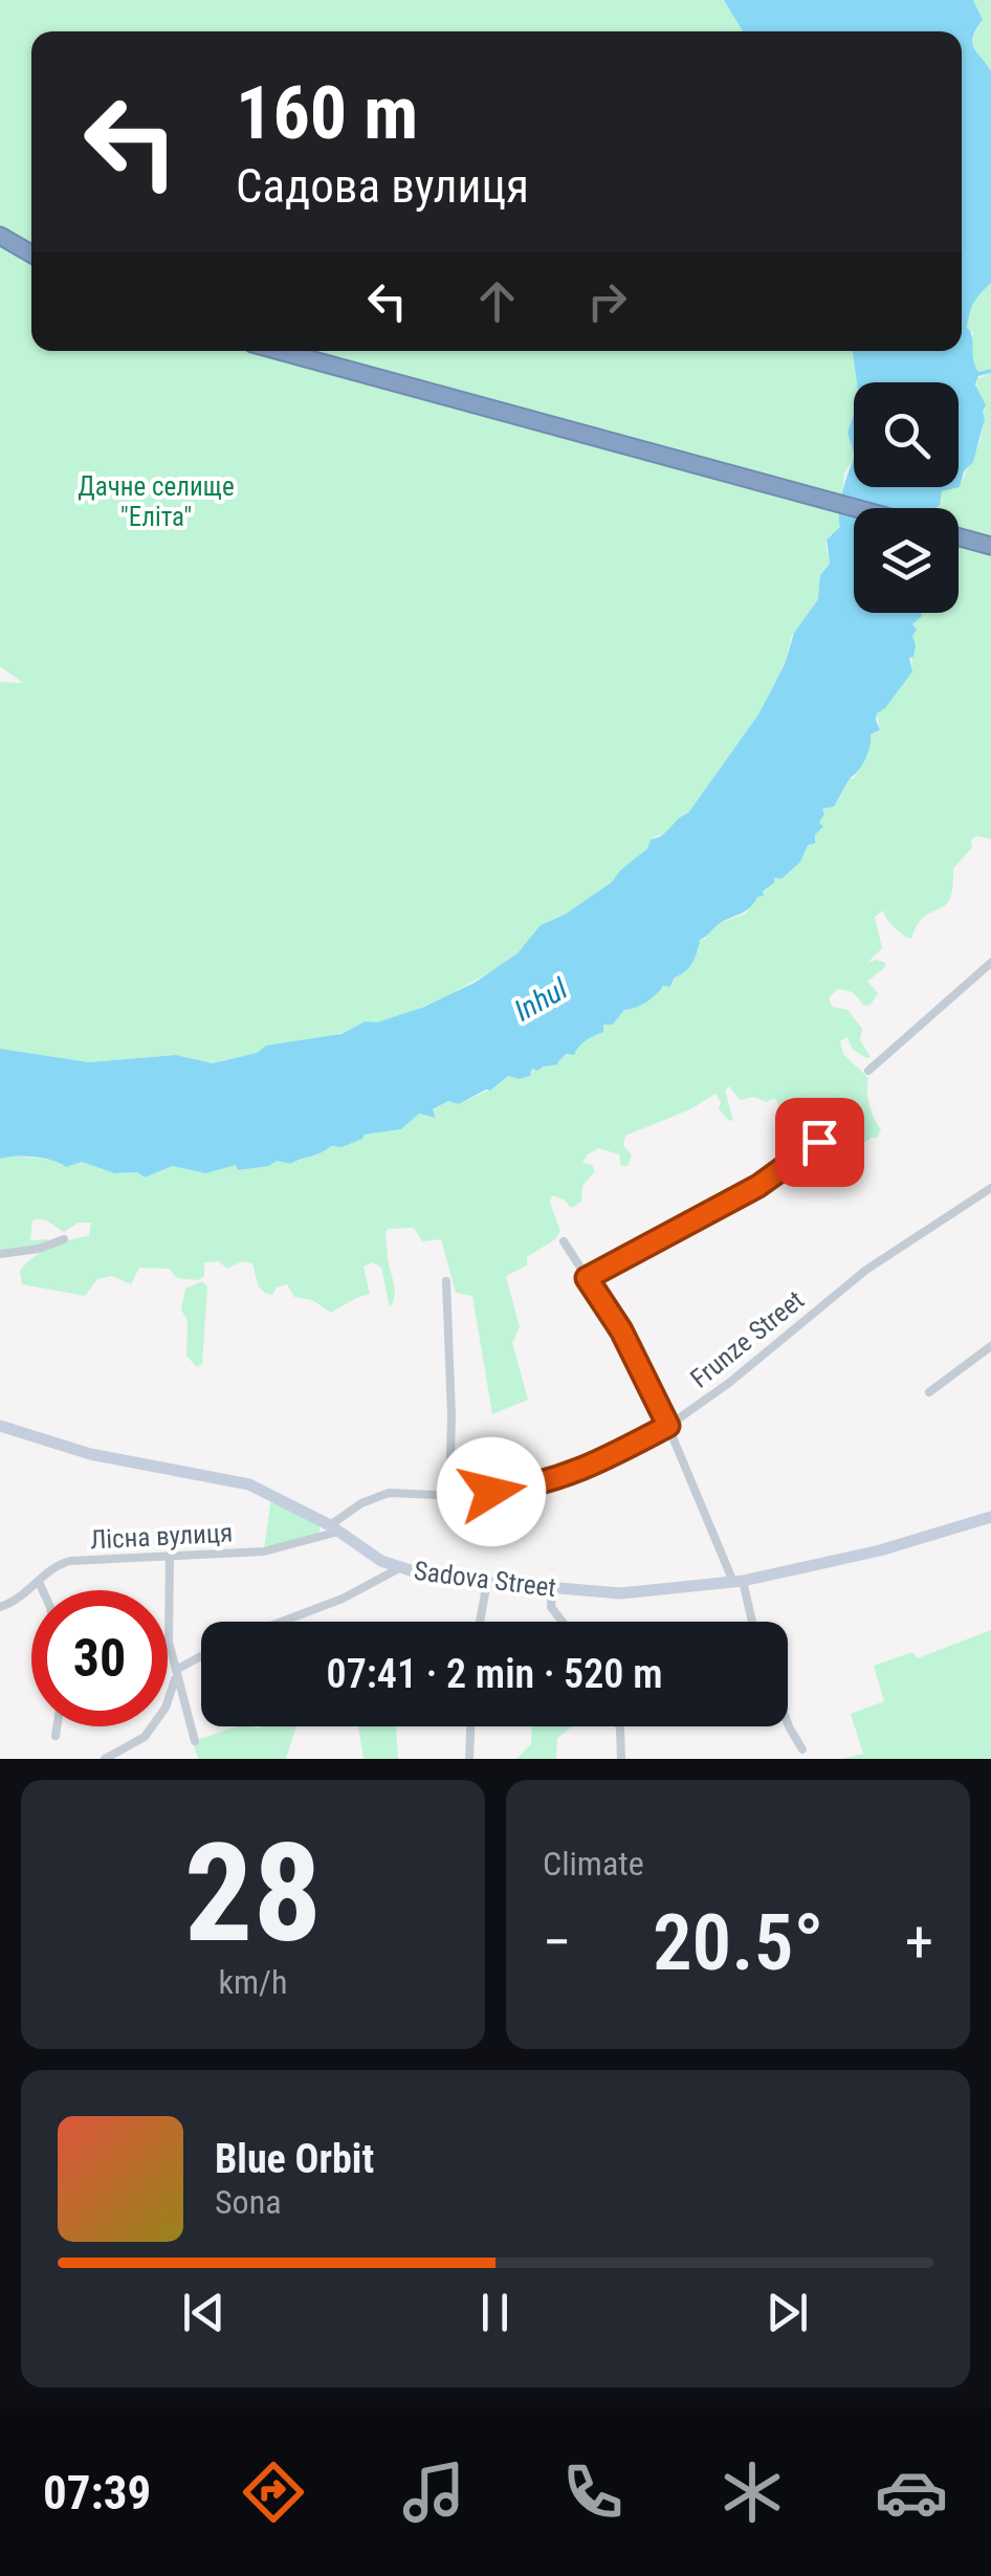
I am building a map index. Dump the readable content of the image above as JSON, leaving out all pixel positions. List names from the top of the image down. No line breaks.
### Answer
{"streets":{"street":["Frunze Street","Лісна вулиця","Sadova Street"]},"crossings":[["Frunze Street","Лісна вулиця"],["Frunze Street","Sadova Street"],["Лісна вулиця","Sadova Street"]],"water":["Inhul"],"parks":["Дачне селище \"Еліта\""],"page":{"turn":["160 m","Садова вулиця"],"limit":"30","trip":"07:41 · 2 min · 520 m","tile":[["28","km/h"],"Climate"],"heat":["−","20.5°","+"],"song":["Blue Orbit","Sona"],"tabs":"07:39"}}
